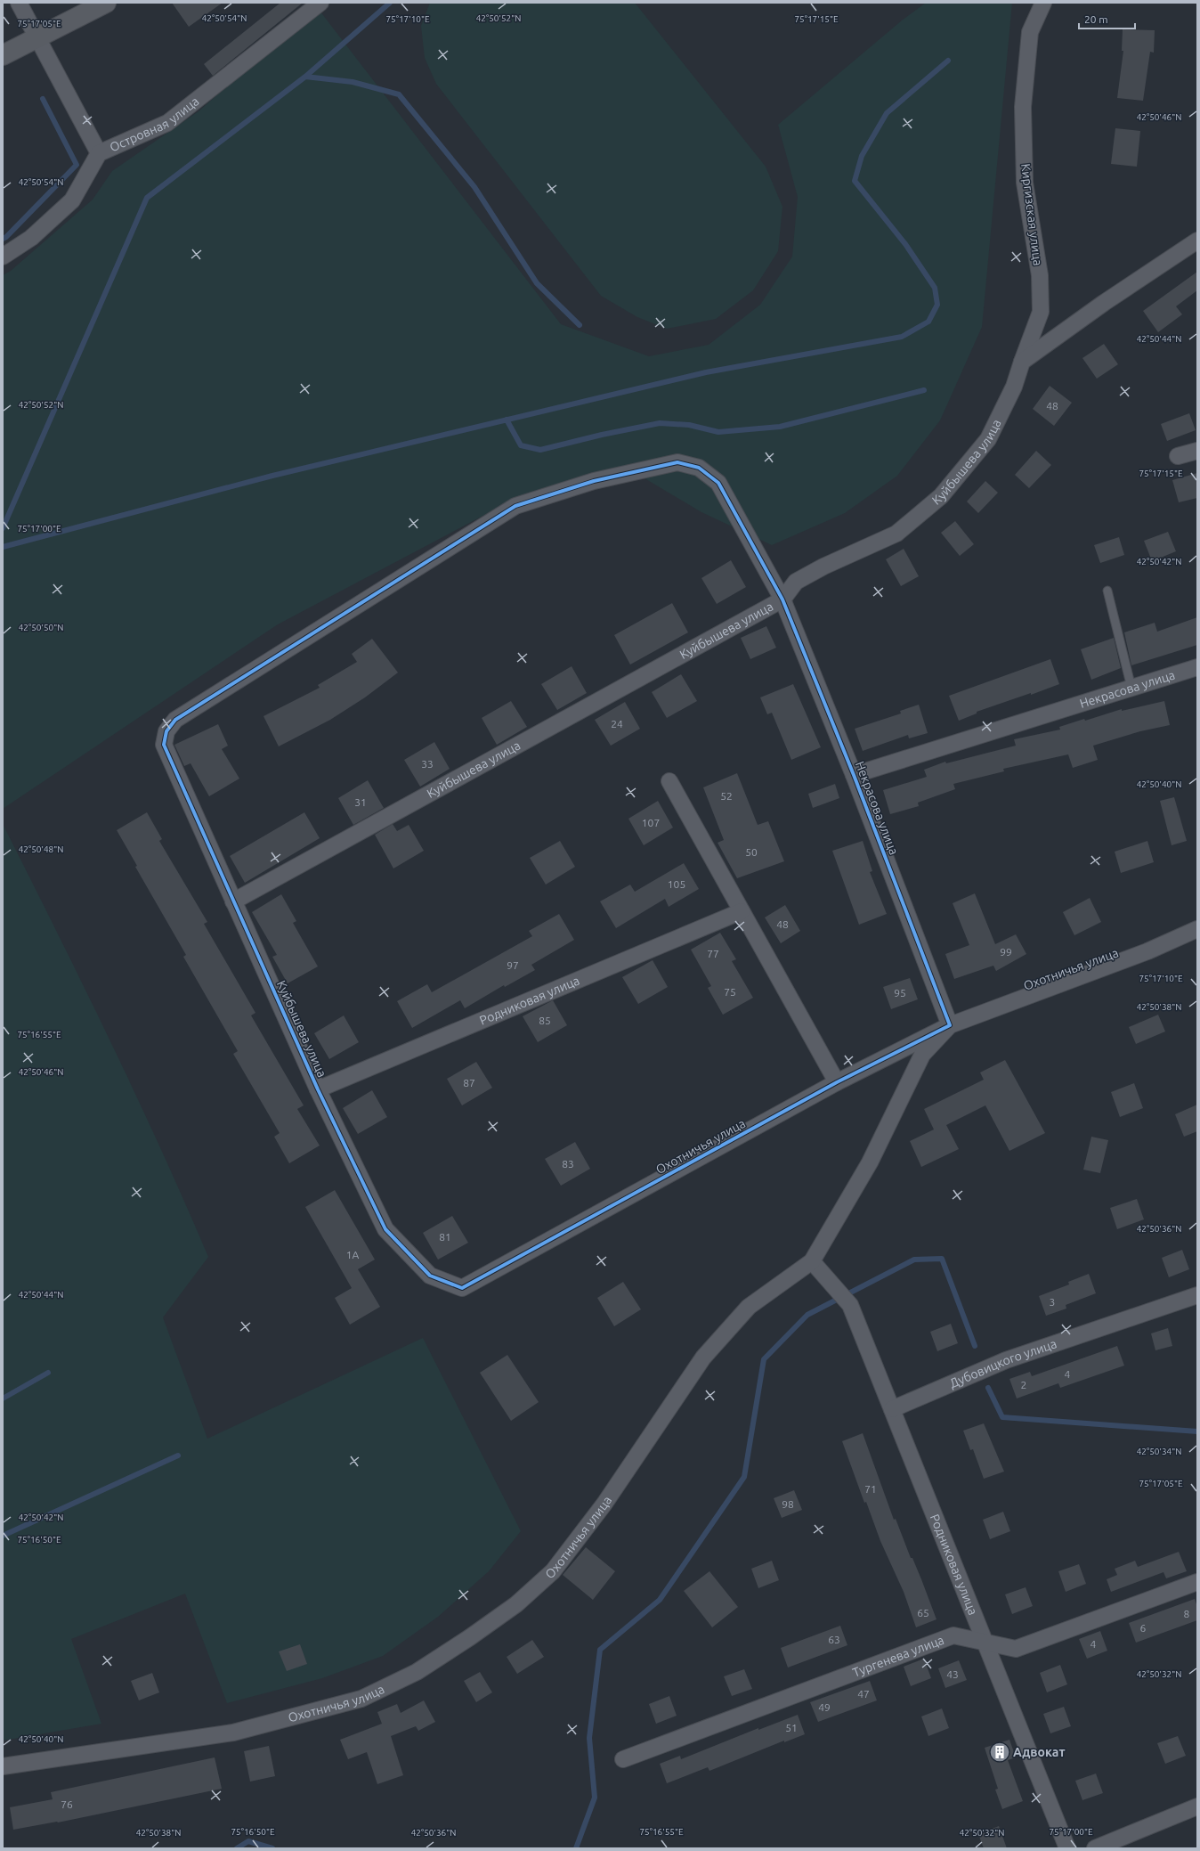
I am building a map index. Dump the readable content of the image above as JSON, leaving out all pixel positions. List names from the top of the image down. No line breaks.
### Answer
{"streets":{"street":["Островная улица","Киргизская улица","Куйбышева улица","Некрасова улица","Охотничья улица","Родниковая улица","Дубовицкого улица","Тургенева улица"]},"crossings":[["Киргизская улица","Куйбышева улица"],["Куйбышева улица","Некрасова улица"],["Куйбышева улица","Охотничья улица"],["Куйбышева улица","Родниковая улица"],["Некрасова улица","Охотничья улица"],["Охотничья улица","Родниковая улица"],["Родниковая улица","Дубовицкого улица"],["Родниковая улица","Тургенева улица"]],"places":{"building":["Адвокат"]},"house_numbers":["48","24","33","52","31","107","50","105","48","99","77","97","75","95","85","87","83","81","1А","3","4","2","71","98","65","8","6","63","4","43","47","49","51","76"],"scale_bar":"20 m","coordinates":["42°50'54\"N","42°50'52\"N","75°17'10\"E","75°17'15\"E","75°17'05\"E","42°50'46\"N","42°50'44\"N","75°17'00\"E","42°50'42\"N","42°50'50\"N","42°50'40\"N","42°50'48\"N","42°50'38\"N","75°16'55\"E","42°50'36\"N","42°50'34\"N","75°16'50\"E","42°50'32\"N"]}
